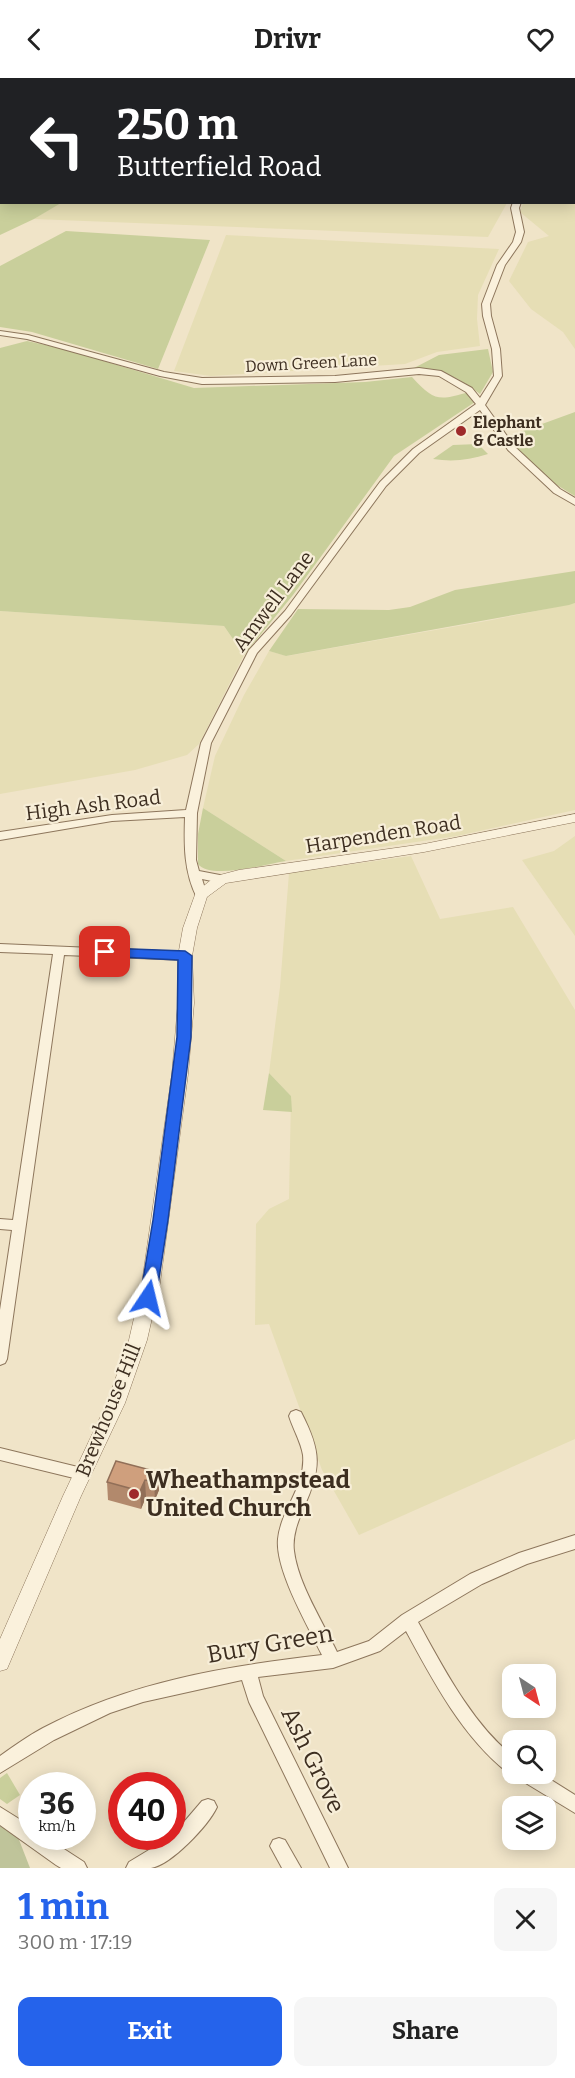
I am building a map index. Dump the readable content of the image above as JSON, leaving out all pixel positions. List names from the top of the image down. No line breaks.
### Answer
{"streets":{"street":["Down Green Lane","Amwell Lane","High Ash Road","Harpenden Road","Brewhouse Hill","Bury Green","Ash Grove"]},"crossings":[["Down Green Lane","Amwell Lane"],["Amwell Lane","High Ash Road"],["Amwell Lane","Harpenden Road"],["Amwell Lane","Brewhouse Hill"],["Harpenden Road","Brewhouse Hill"],["Bury Green","Ash Grove"]],"places":["Elephant & Castle","Wheathampstead United Church"],"north":"bottom right","page":{"header":"Drivr","turn":["250 m","Butterfield Road"],"speed":"36 km/h","limit":"40","heading":["1 min","300 m · 17:19"],"buttons":["Exit","Share"]}}
